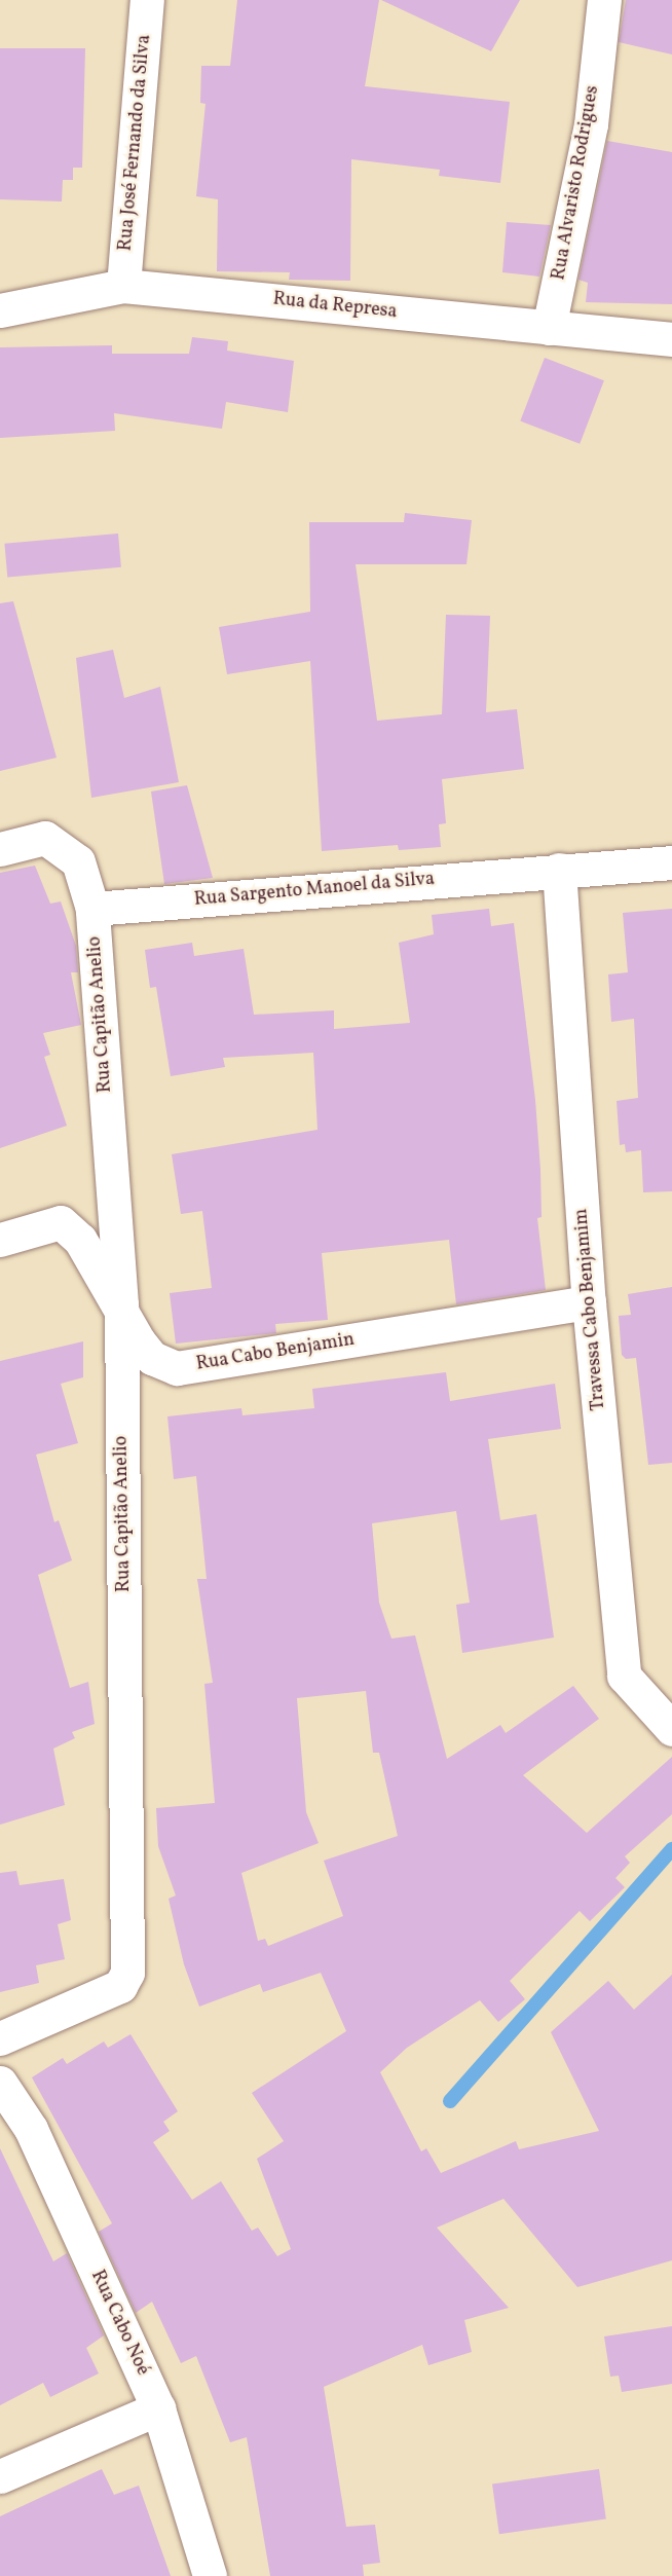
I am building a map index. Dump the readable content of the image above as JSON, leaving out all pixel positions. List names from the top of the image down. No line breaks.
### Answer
{"streets":{"street":["Rua José Fernando da Silva","Rua Alvaristo Rodrigues","Rua da Represa","Rua Sargento Manoel da Silva","Rua Capitão Anelio","Travessa Cabo Benjamim","Rua Cabo Benjamin","Rua Cabo Noé"]},"crossings":[["Rua José Fernando da Silva","Rua da Represa"],["Rua Alvaristo Rodrigues","Rua da Represa"],["Rua Sargento Manoel da Silva","Rua Capitão Anelio"],["Rua Sargento Manoel da Silva","Travessa Cabo Benjamim"],["Rua Capitão Anelio","Rua Cabo Benjamin"],["Travessa Cabo Benjamim","Rua Cabo Benjamin"]]}
